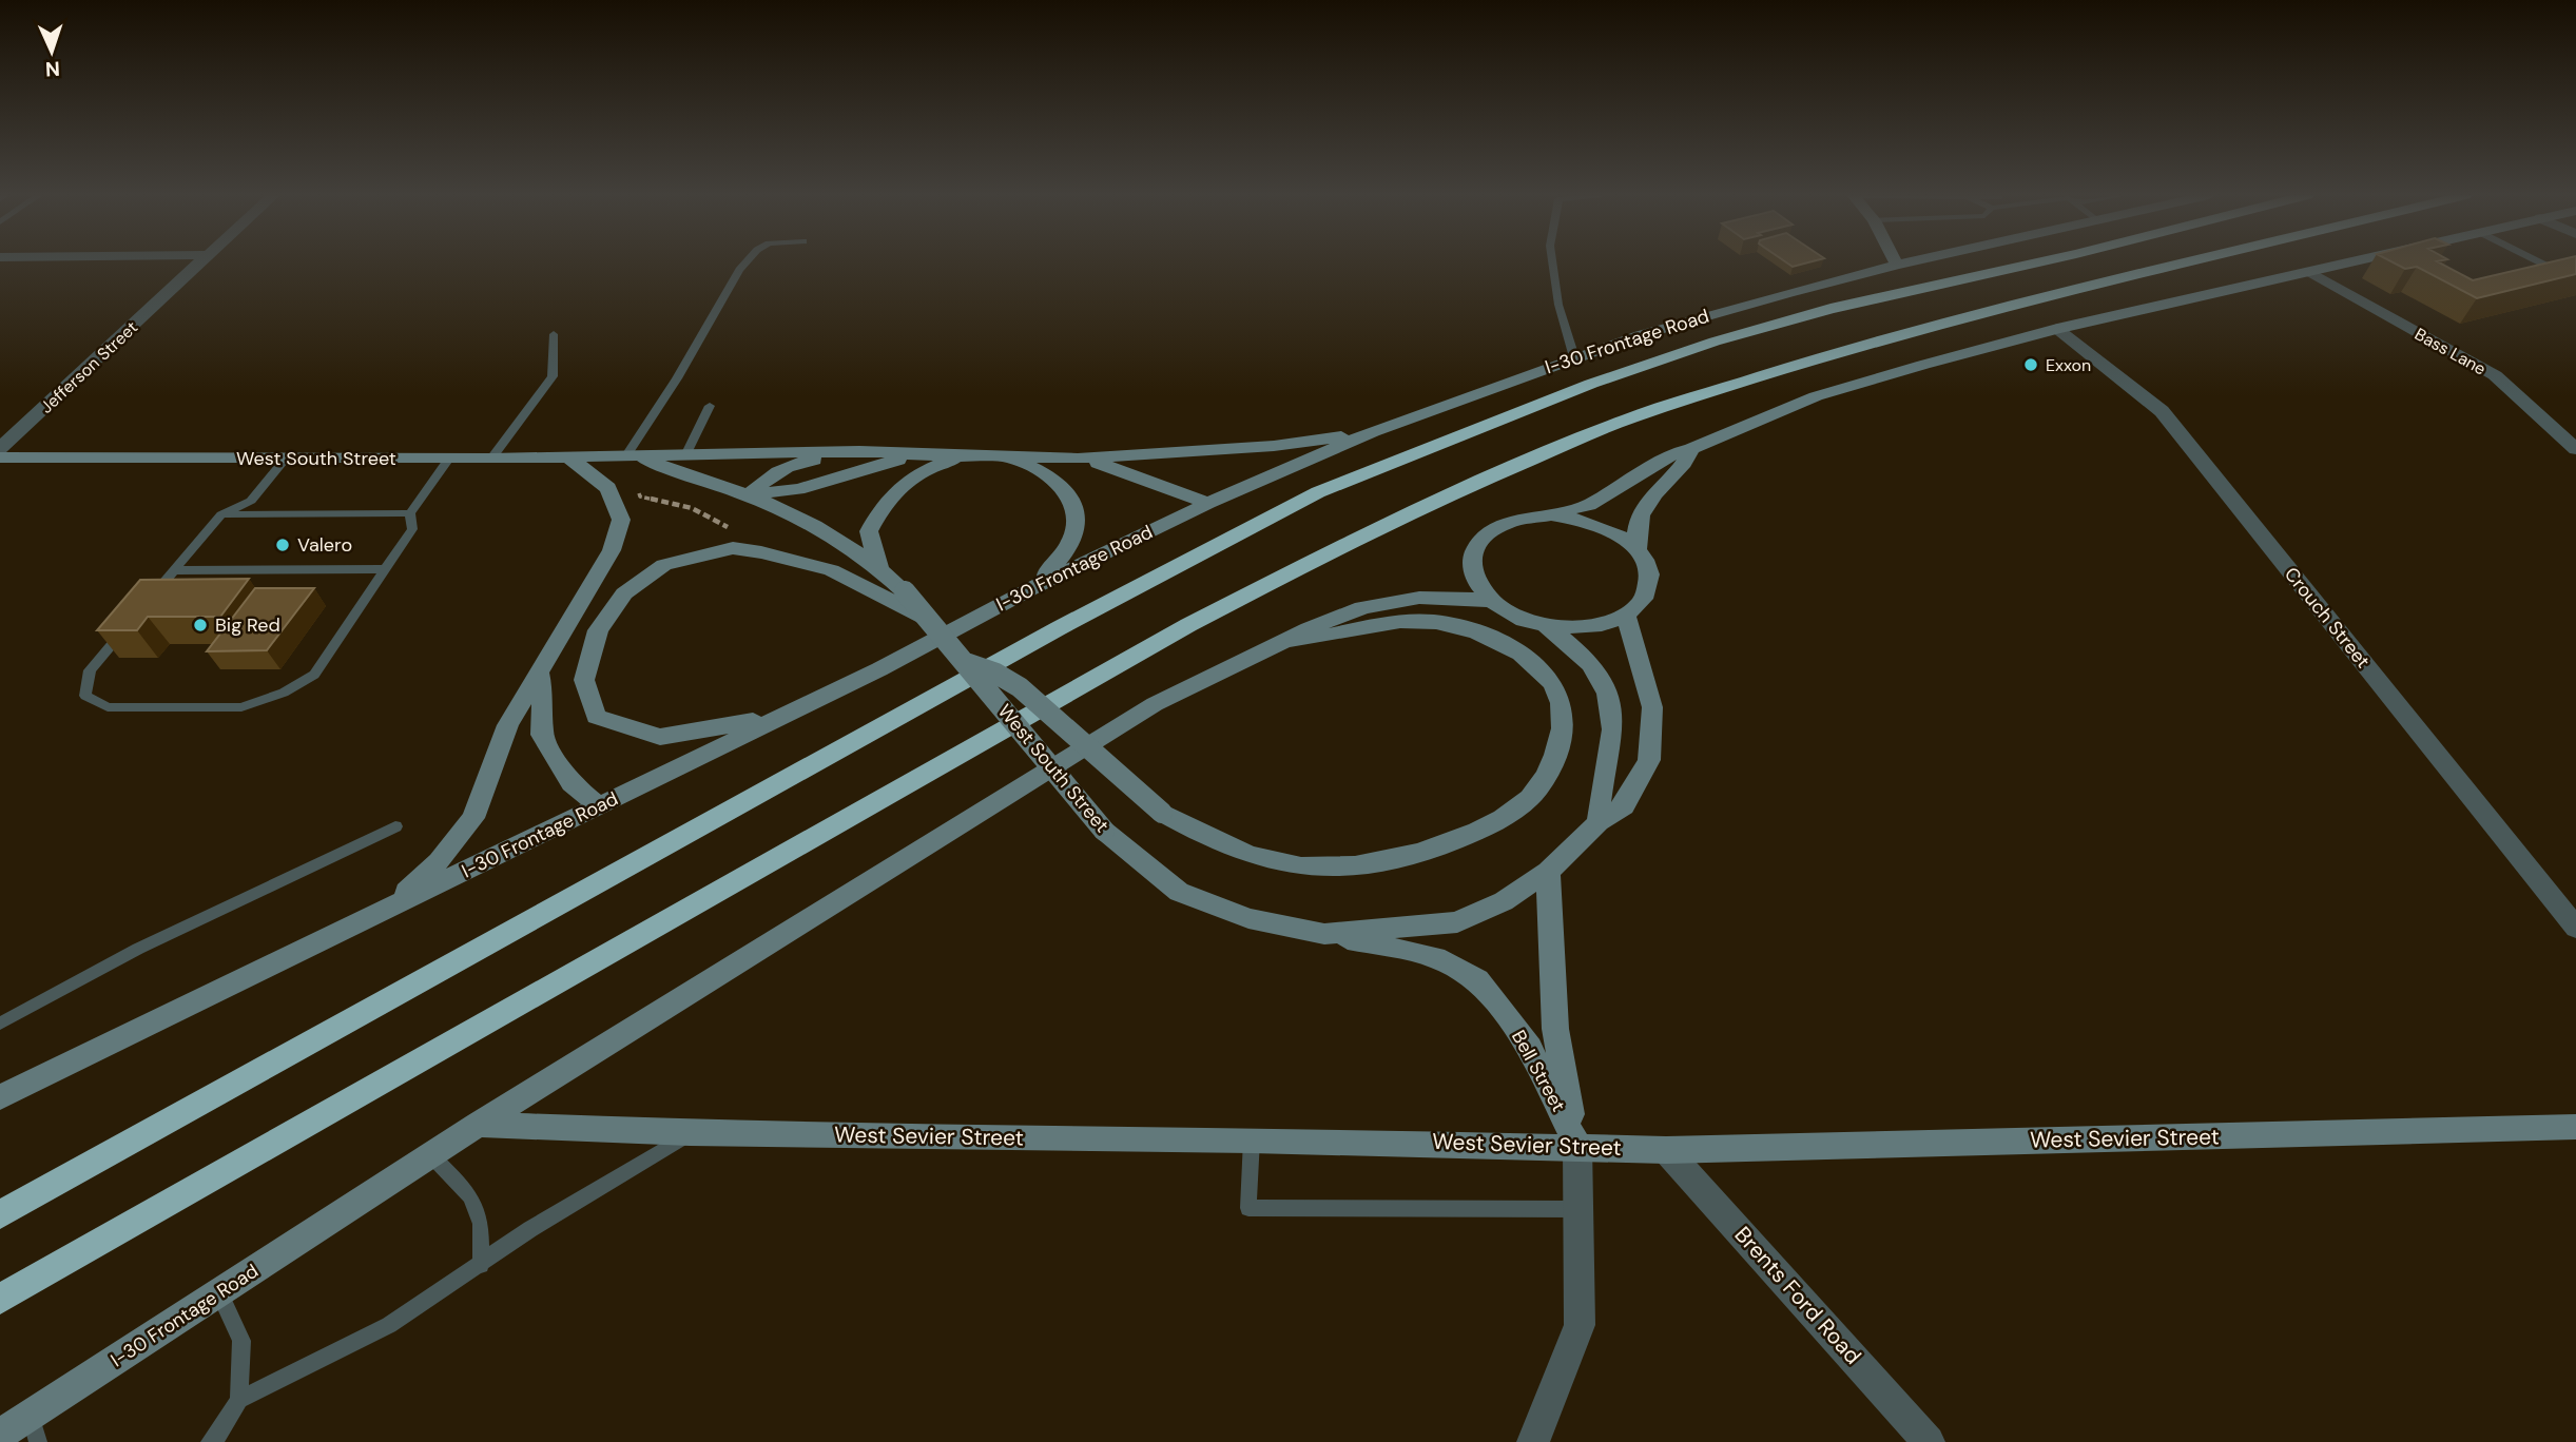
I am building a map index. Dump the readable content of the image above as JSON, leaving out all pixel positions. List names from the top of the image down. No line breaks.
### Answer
{"streets":{"main road":["I-30 Frontage Road","West South Street","Bell Street","West Sevier Street"],"street":["Bass Lane","Jefferson Street","Crouch Street","Brents Ford Road"]},"crossings":[["I-30 Frontage Road","West South Street"],["I-30 Frontage Road","West Sevier Street"],["West South Street","Bell Street"],["Bell Street","West Sevier Street"],["West Sevier Street","Brents Ford Road"]],"places":["Exxon","Valero","Big Red"],"north":"bottom"}
